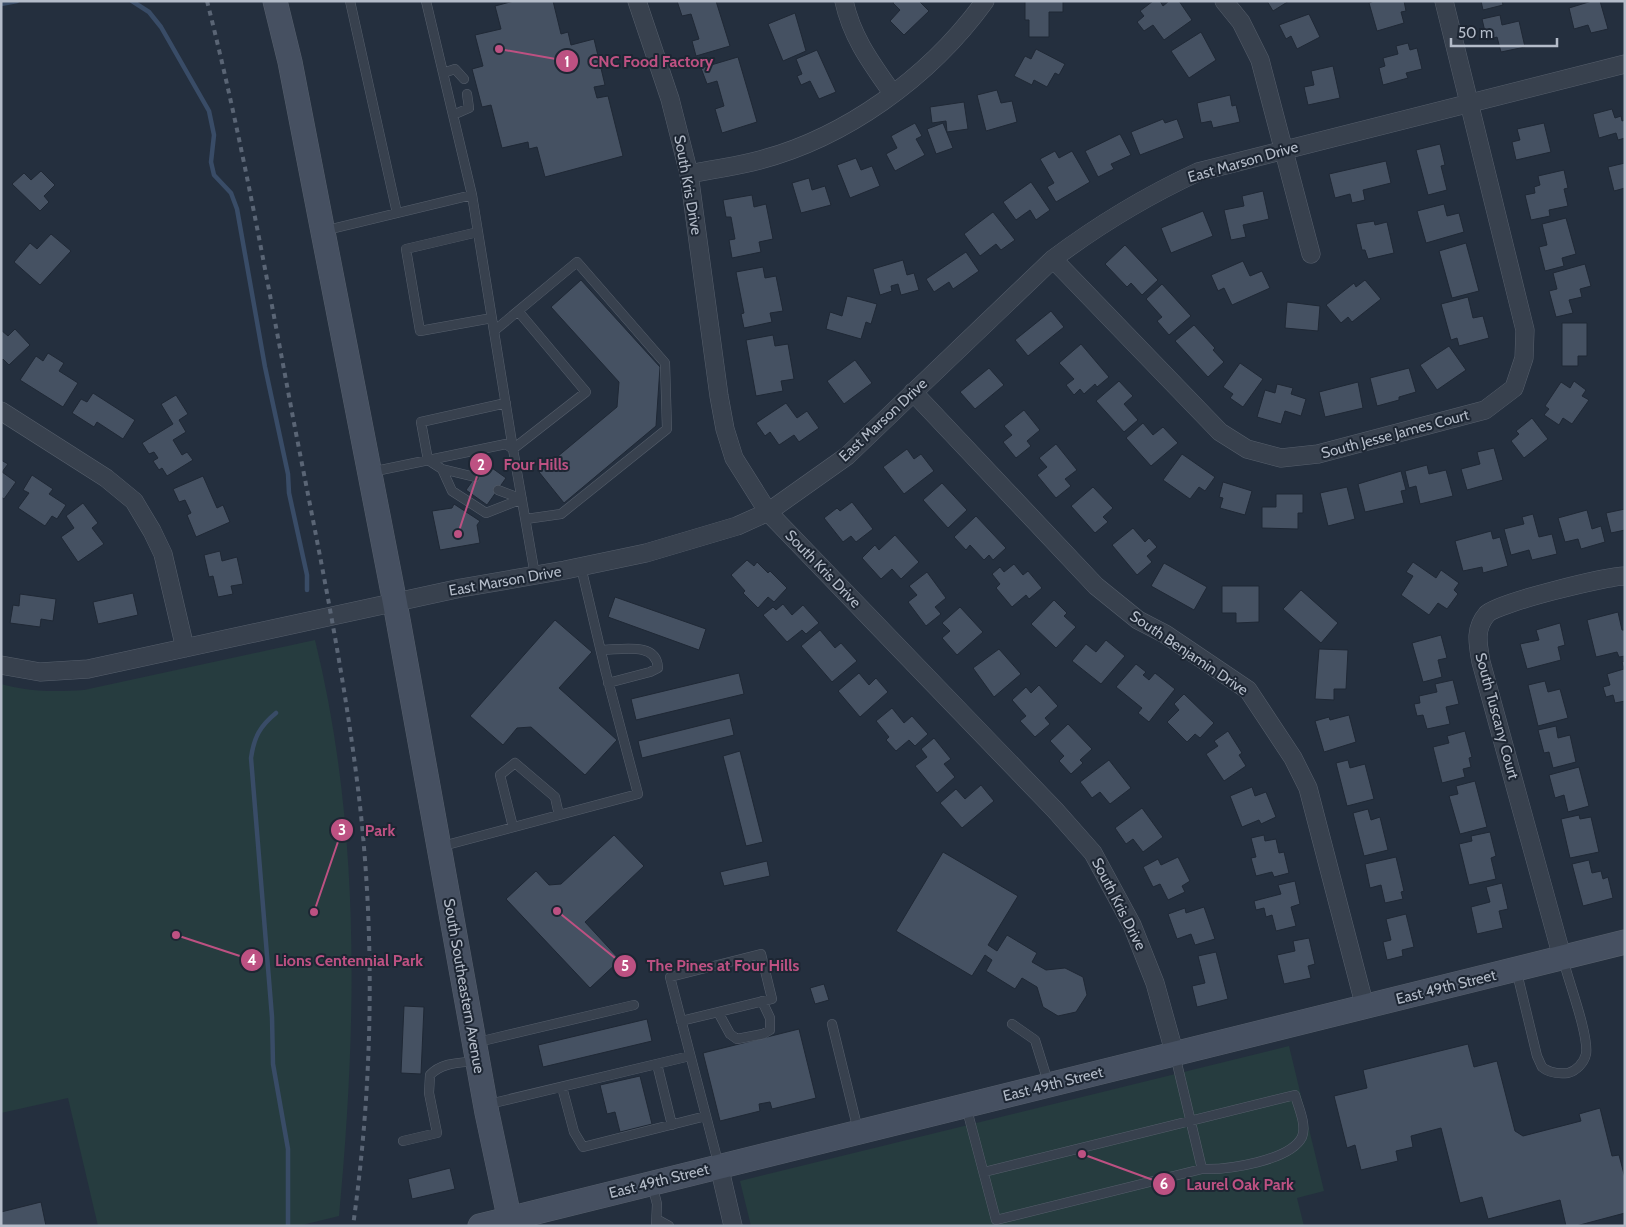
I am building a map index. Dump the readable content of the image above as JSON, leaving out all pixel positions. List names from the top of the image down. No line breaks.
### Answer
{"streets":{"main road":["South Southeastern Avenue","East 49th Street"],"street":["East Marson Drive","South Kris Drive","South Jesse James Court","South Benjamin Drive","South Tuscany Court"]},"crossings":[["East Marson Drive","South Kris Drive"],["East Marson Drive","South Jesse James Court"],["East Marson Drive","South Benjamin Drive"],["East Marson Drive","South Southeastern Avenue"],["South Kris Drive","East 49th Street"],["South Benjamin Drive","East 49th Street"],["South Tuscany Court","East 49th Street"],["South Southeastern Avenue","East 49th Street"]],"places":["CNC Food Factory","Four Hills","The Pines at Four Hills","Park","Lions Centennial Park","Laurel Oak Park"],"scale_bar":"50 m"}
